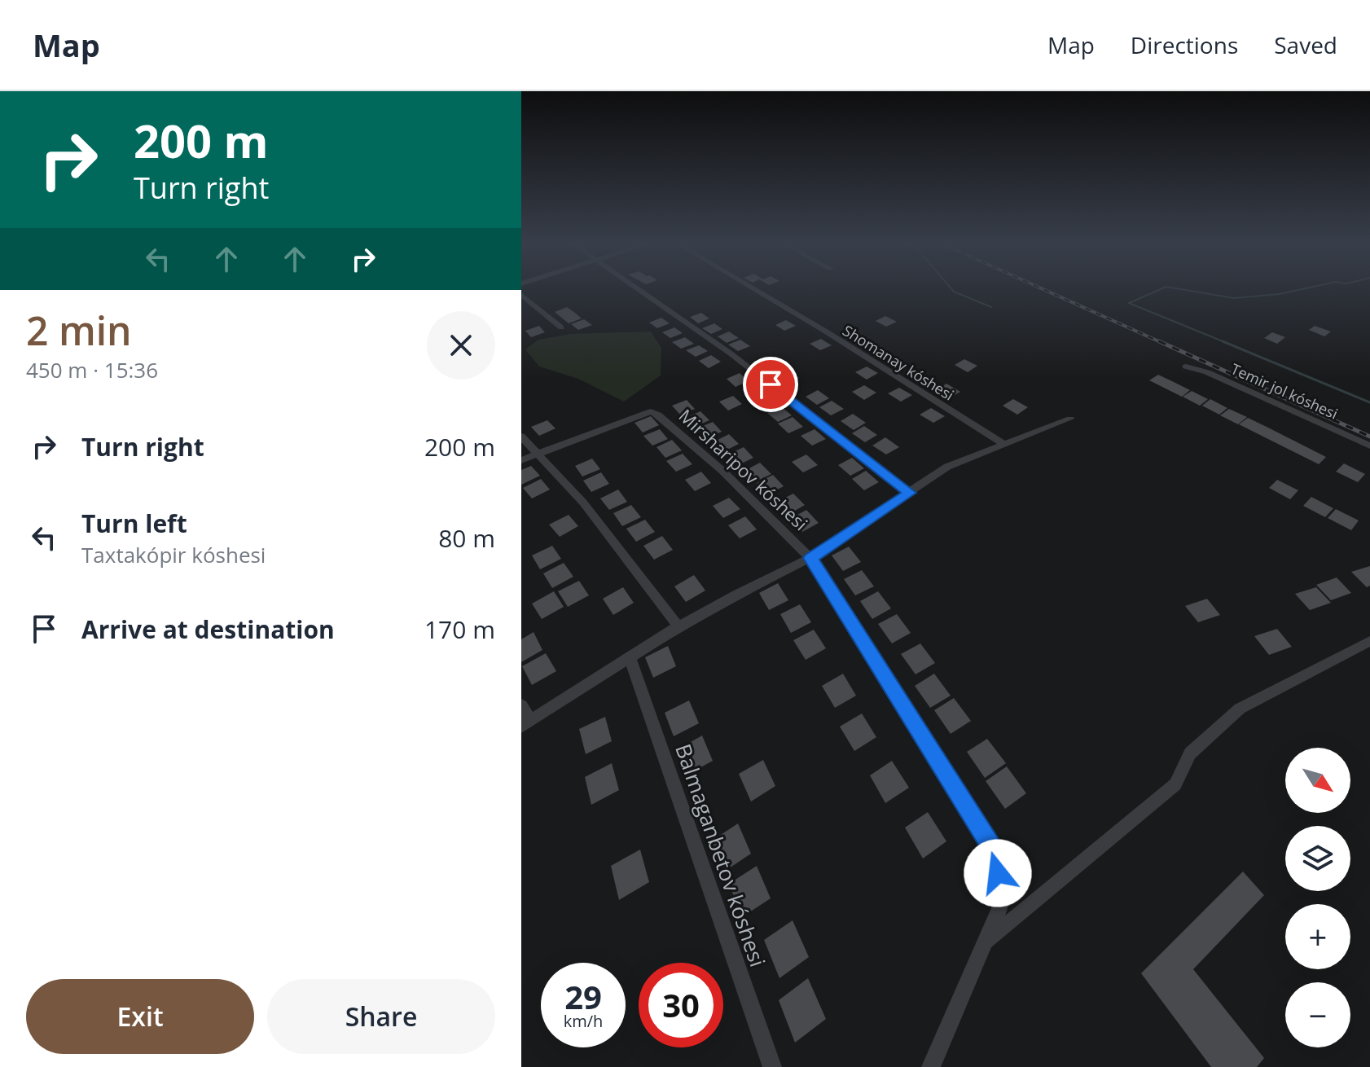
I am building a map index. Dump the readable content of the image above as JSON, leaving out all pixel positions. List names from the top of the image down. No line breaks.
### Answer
{"streets":{"street":["Shomanay kóshesi","Temir jol kóshesi","Mirsharipov kóshesi","Balmaganbetov kóshesi"]},"north":"bottom right","page":{"header":"Map","nav":["Map","Directions","Saved"],"turn":["200 m","Turn right"],"heading":["2 min","450 m · 15:36"],"list":[{"name":"Turn right","value":"200 m"},{"name":"Turn left","note":"Taxtakópir kóshesi","value":"80 m"},{"name":"Arrive at destination","value":"170 m"}],"map_buttons":["+","−"],"speed":"29 km/h","limit":"30","buttons":["Exit","Share"]}}
